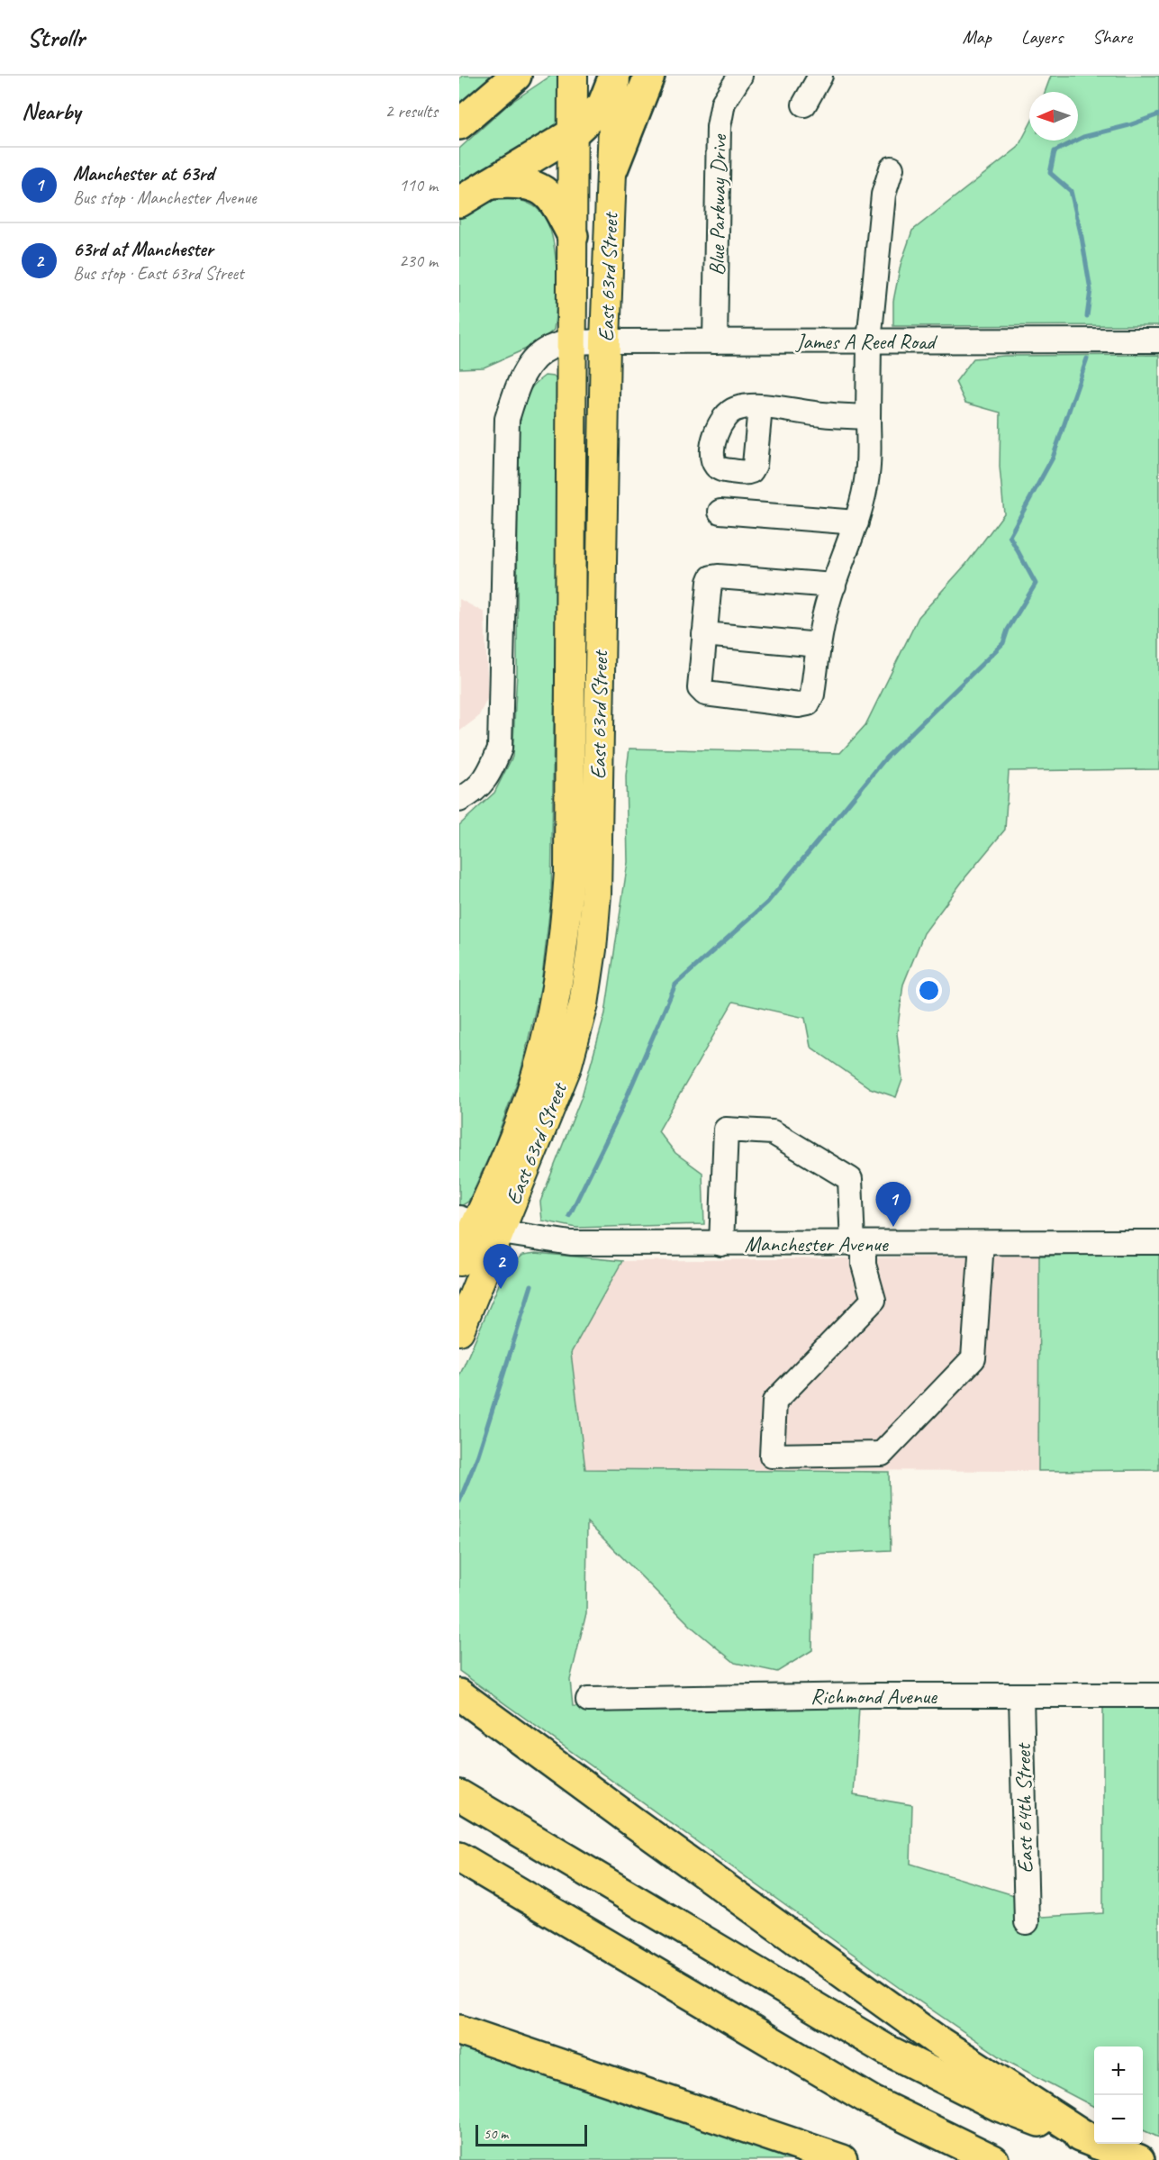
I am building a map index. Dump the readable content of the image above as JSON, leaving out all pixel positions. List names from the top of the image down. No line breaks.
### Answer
{"streets":{"main road":["East 63rd Street"],"street":["Blue Parkway Drive","James A Reed Road","Manchester Avenue","Richmond Avenue","East 64th Street"]},"crossings":[["Blue Parkway Drive","James A Reed Road"],["East 63rd Street","James A Reed Road"],["East 63rd Street","Manchester Avenue"],["Richmond Avenue","East 64th Street"]],"scale_bar":"50 m","north":"left","page":{"header":"Strollr","nav":["Map","Layers","Share"],"heading":["Nearby","2 results"],"list":[{"mark":"1","name":"Manchester at 63rd","note":"Bus stop · Manchester Avenue","value":"110 m"},{"mark":"2","name":"63rd at Manchester","note":"Bus stop · East 63rd Street","value":"230 m"}],"pins":["1","2"],"map_buttons":["+","−"],"scale":"50 m"}}
